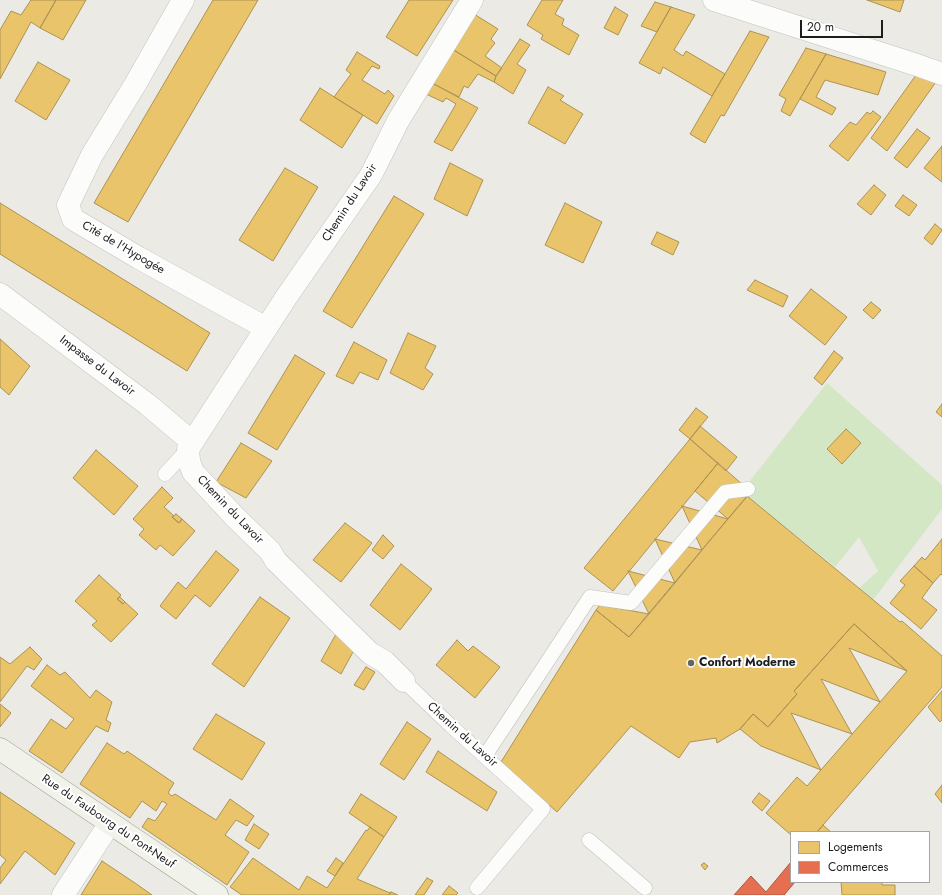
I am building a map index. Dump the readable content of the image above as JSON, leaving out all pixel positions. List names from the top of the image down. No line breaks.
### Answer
{"streets":{"main road":["Rue du Faubourg du Pont-Neuf"],"street":["Chemin du Lavoir","Cité de l'Hypogée","Impasse du Lavoir"]},"crossings":[["Chemin du Lavoir","Cité de l'Hypogée"],["Chemin du Lavoir","Impasse du Lavoir"]],"places":["Confort Moderne"],"legend":["Logements","Commerces"],"scale_bar":"20 m"}
